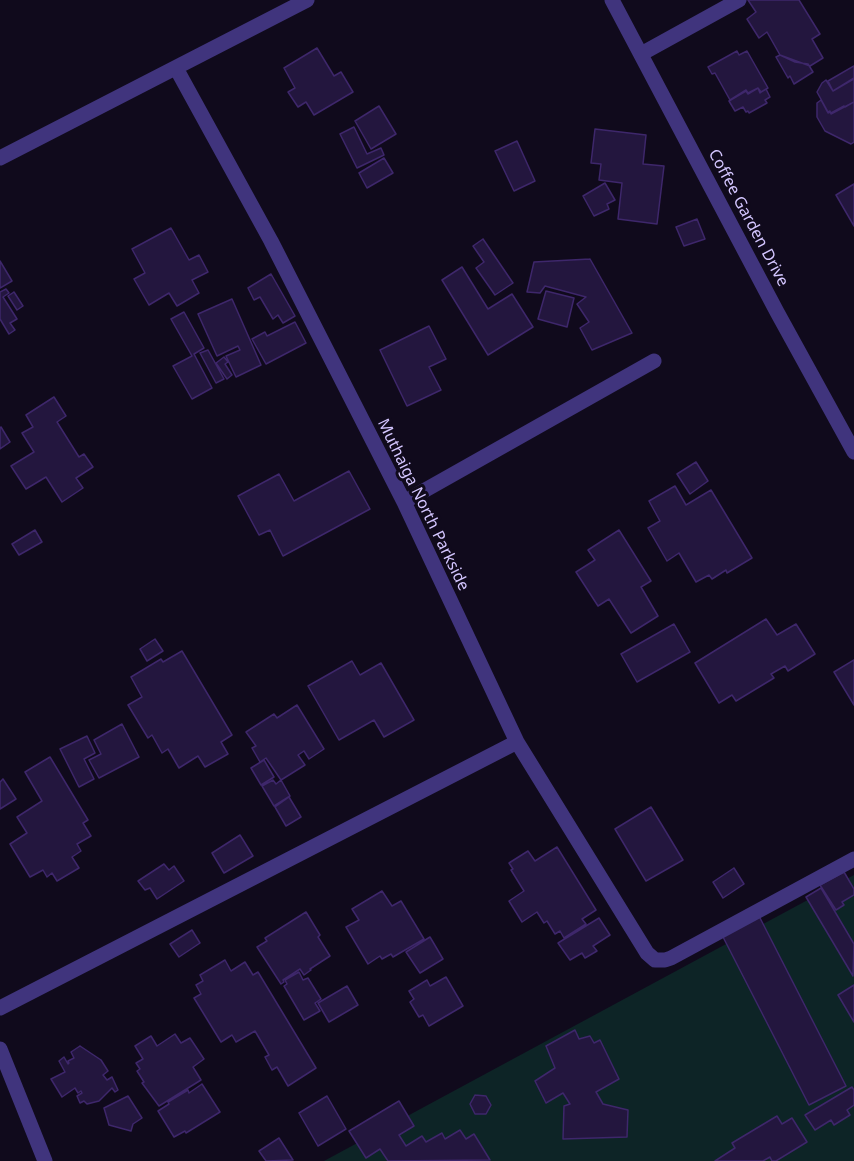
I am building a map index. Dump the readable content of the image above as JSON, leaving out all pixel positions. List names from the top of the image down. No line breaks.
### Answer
{"streets":{"street":["Coffee Garden Drive","Muthaiga North Parkside"]}}
